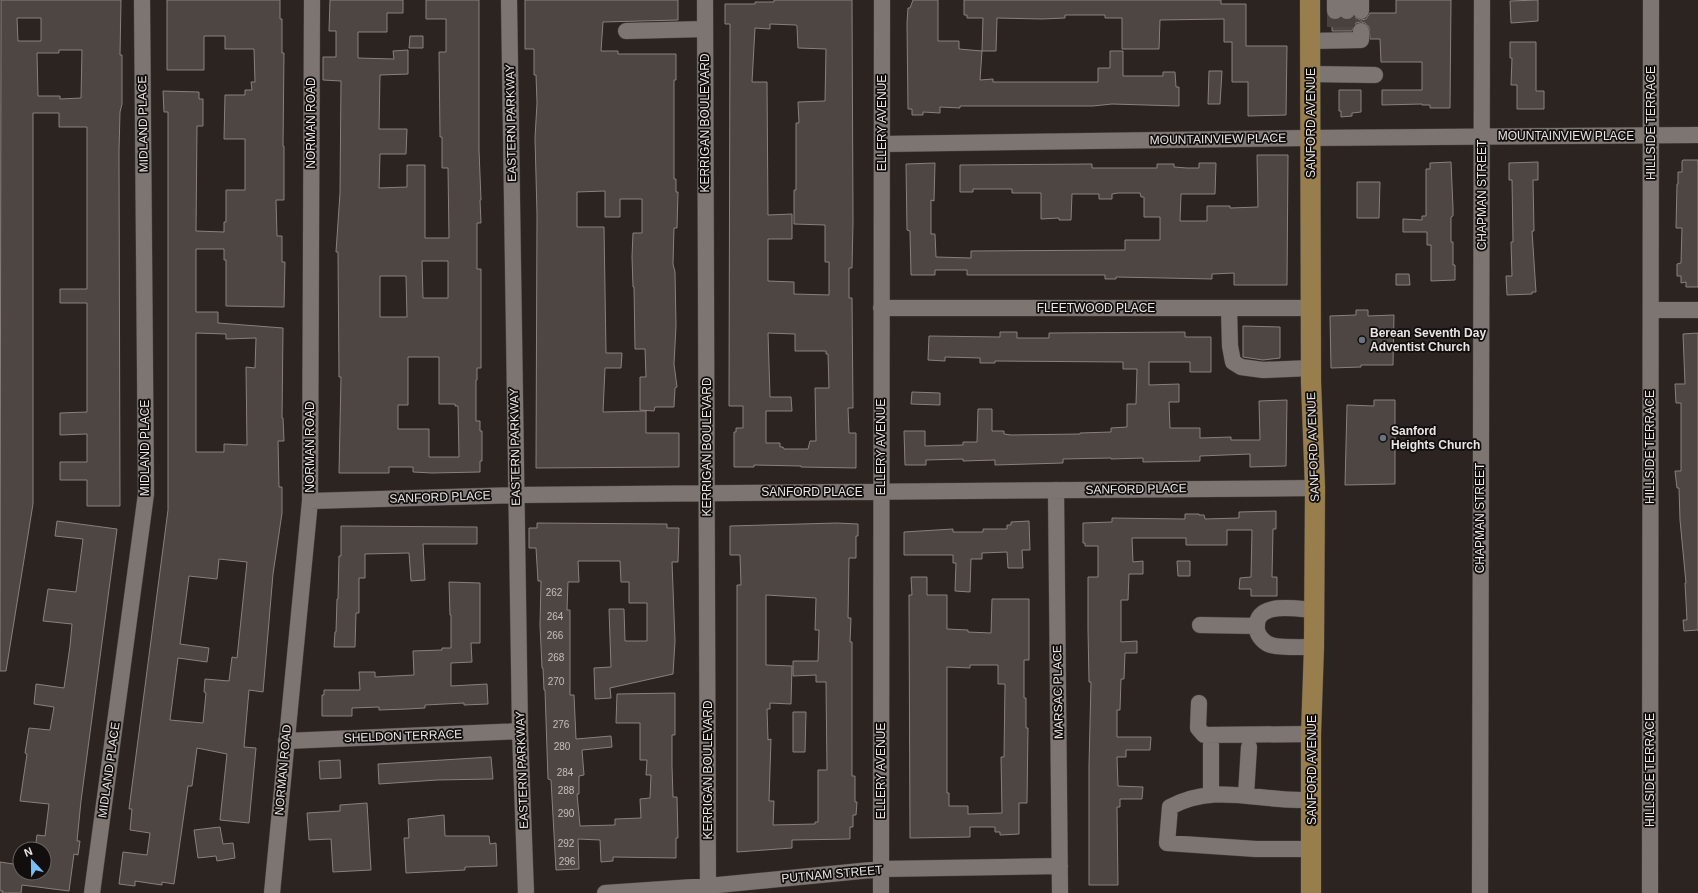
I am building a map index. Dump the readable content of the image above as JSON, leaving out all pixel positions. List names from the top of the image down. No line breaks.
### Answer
{"streets":{"main road":["SANFORD AVENUE"],"street":["NORMAN ROAD","EASTERN PARKWAY","KERRIGAN BOULEVARD","ELLERY AVENUE","HILLSIDE TERRACE","MIDLAND PLACE","MOUNTAINVIEW PLACE","CHAPMAN STREET","FLEETWOOD PLACE","SANFORD PLACE","MARSAC PLACE","SHELDON TERRACE","PUTNAM STREET"]},"crossings":[["NORMAN ROAD","SANFORD PLACE"],["NORMAN ROAD","SHELDON TERRACE"],["EASTERN PARKWAY","SANFORD PLACE"],["EASTERN PARKWAY","SHELDON TERRACE"],["KERRIGAN BOULEVARD","SANFORD PLACE"],["KERRIGAN BOULEVARD","PUTNAM STREET"],["ELLERY AVENUE","MOUNTAINVIEW PLACE"],["ELLERY AVENUE","FLEETWOOD PLACE"],["ELLERY AVENUE","SANFORD PLACE"],["ELLERY AVENUE","PUTNAM STREET"],["SANFORD AVENUE","MOUNTAINVIEW PLACE"],["SANFORD AVENUE","FLEETWOOD PLACE"],["SANFORD AVENUE","SANFORD PLACE"],["HILLSIDE TERRACE","MOUNTAINVIEW PLACE"],["MOUNTAINVIEW PLACE","CHAPMAN STREET"],["SANFORD PLACE","MARSAC PLACE"],["MARSAC PLACE","PUTNAM STREET"]],"places":["Berean Seventh Day Adventist Church","Sanford Heights Church"],"house_numbers":["262","264","266","268","270","276","280","284","288","290","292","296"],"north":"top"}
